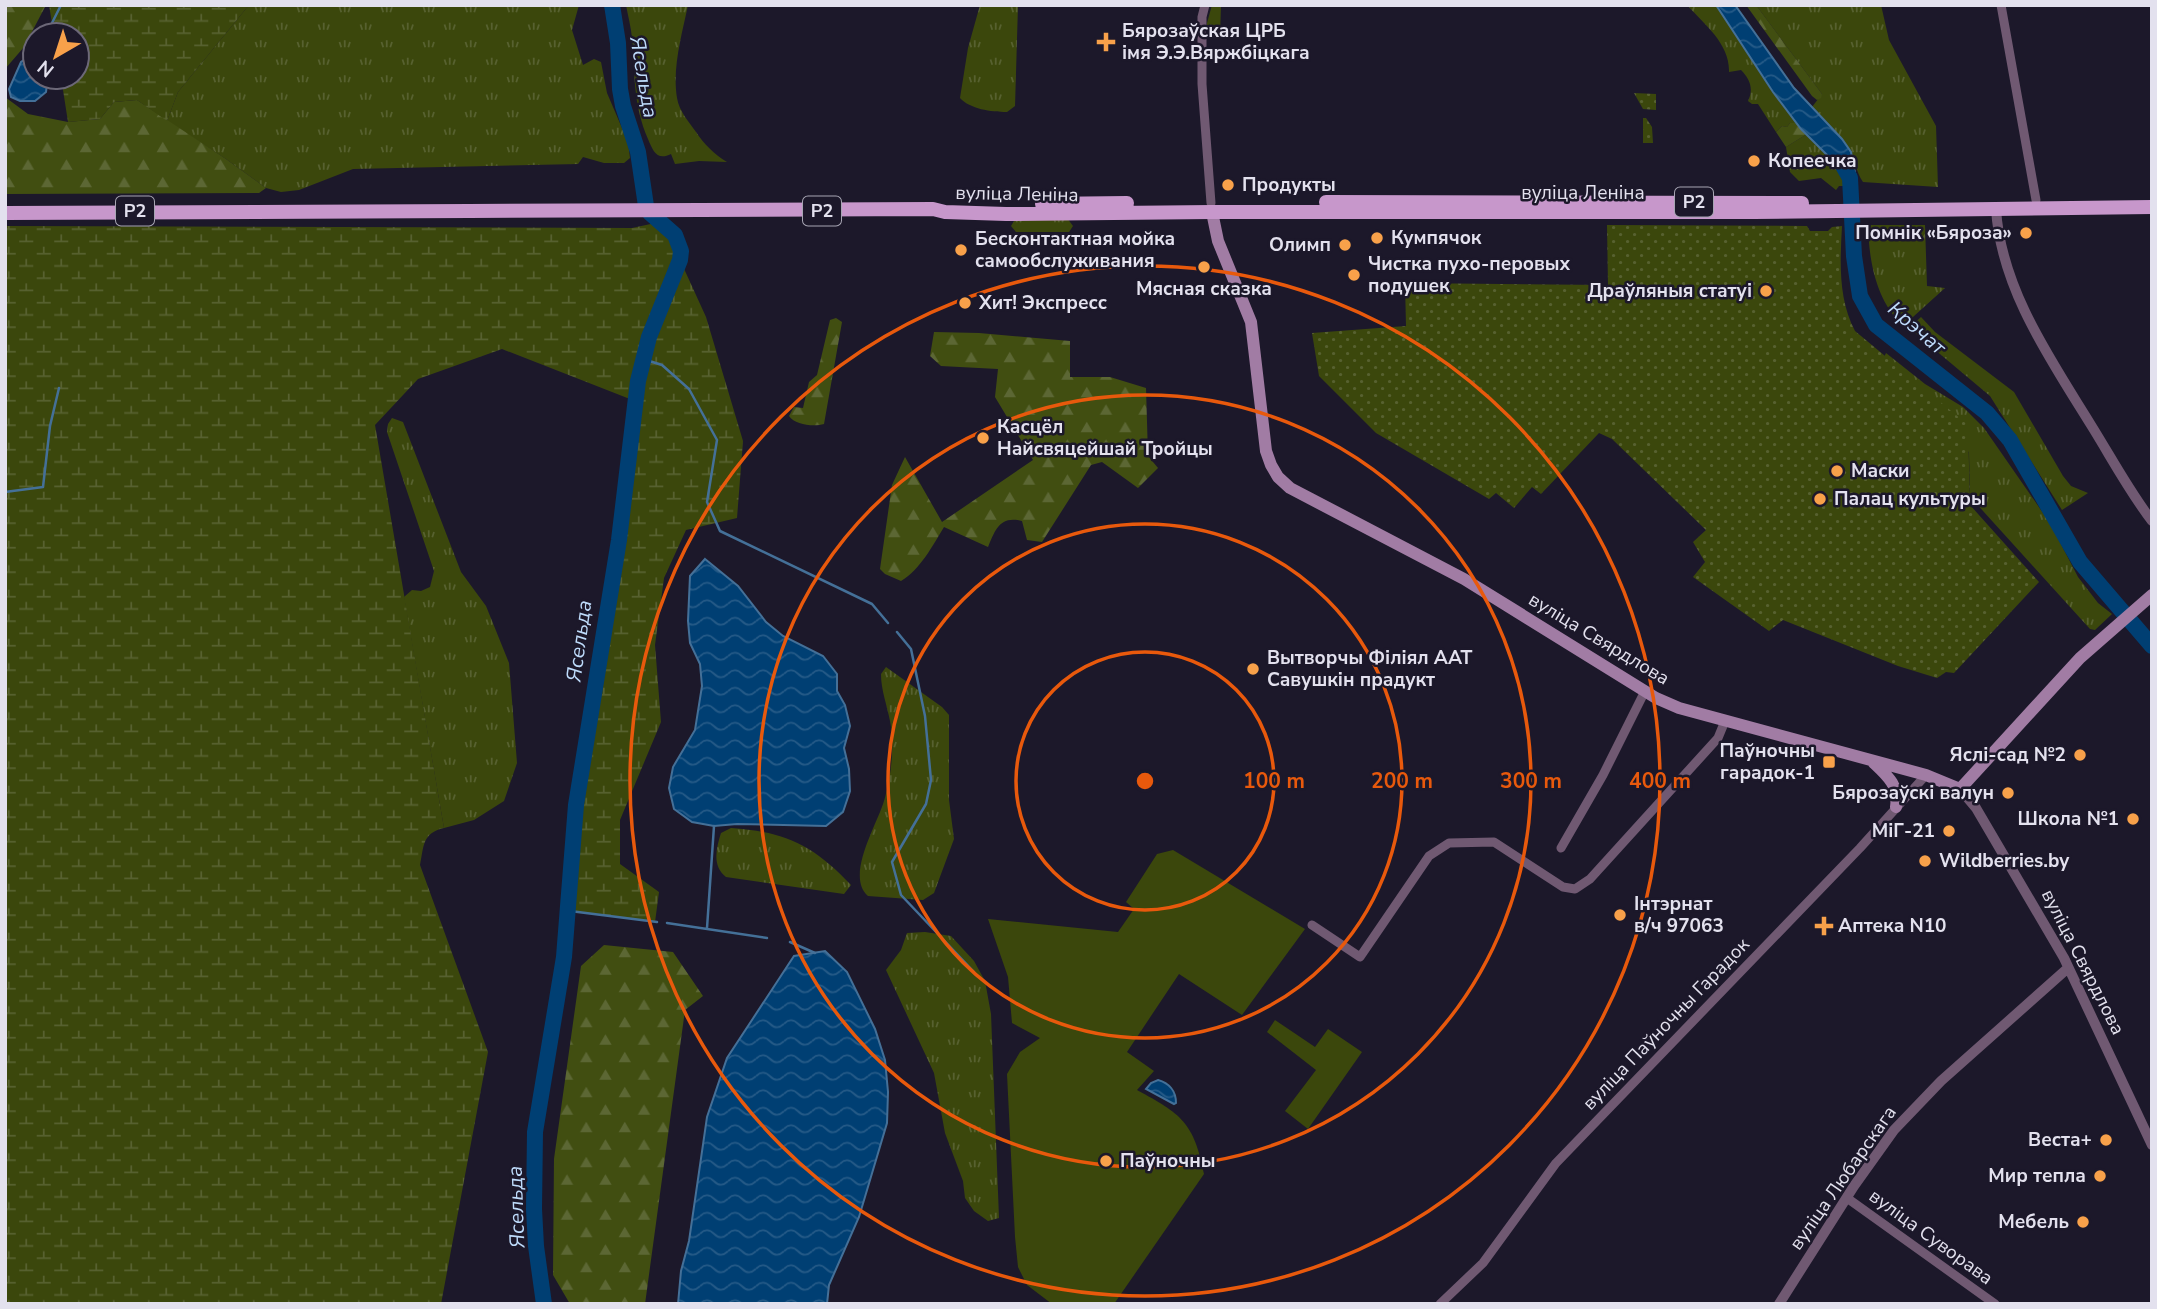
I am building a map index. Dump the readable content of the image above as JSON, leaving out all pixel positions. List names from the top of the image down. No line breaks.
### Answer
{"streets":{"main road":["вуліца Леніна","Р2","вуліца Свярдлова"],"street":["вуліца Паўночны Гарадок","вуліца Любарскага","вуліца Суворава"]},"crossings":[["вуліца Леніна","вуліца Свярдлова"],["вуліца Свярдлова","вуліца Паўночны Гарадок"],["вуліца Свярдлова","вуліца Любарскага"],["вуліца Любарскага","вуліца Суворава"]],"water":["Ясельда","Крэчат"],"places":{"health":["Бярозаўская ЦРБ імя Э.Э.Вяржбіцкага","Аптека N10"],"other":["Копеечка","Продукты","Помнік «Бяроза»","Кумпячок","Олимп","Бесконтактная мойка самообслуживания","Мясная сказка","Чистка пухо-перовых подушек","Драўляныя статуі","Хит! Экспресс","Касцёл Найсвяцейшай Тройцы","Маски","Палац культуры","Вытворчы Філіял ААТ Савушкін прадукт","Яслі-сад №2","Бярозаўскі валун","Школа №1","МіГ-21","Wildberries.by","Інтэрнат в/ч 97063","Веста+","Паўночны","Мир тепла","Мебель"],"transit":["Паўночны гарадок-1"]},"north":"bottom left","rings":["100 m","200 m","300 m","400 m"]}
